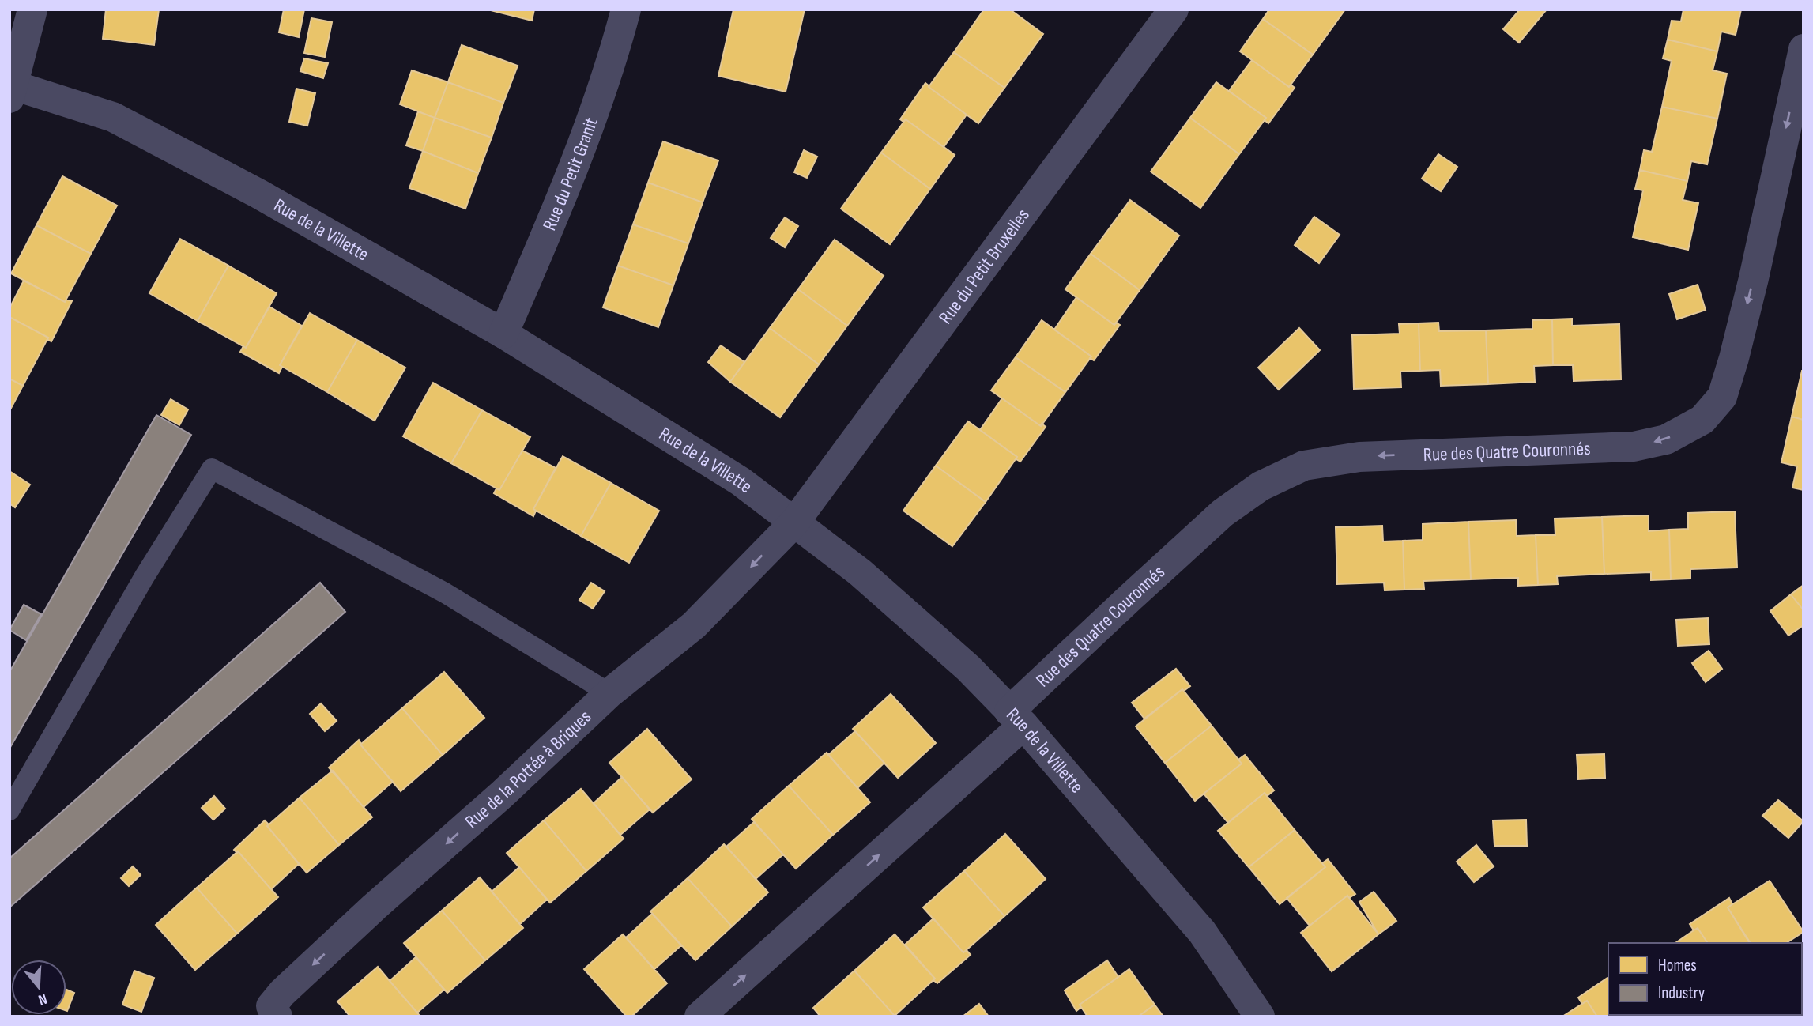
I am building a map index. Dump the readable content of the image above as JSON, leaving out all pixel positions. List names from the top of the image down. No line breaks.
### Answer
{"streets":{"street":["Rue du Petit Granit","Rue de la Villette","Rue du Petit Bruxelles","Rue des Quatre Couronnés","Rue de la Pottée à Briques"]},"crossings":[["Rue du Petit Granit","Rue de la Villette"],["Rue de la Villette","Rue du Petit Bruxelles"],["Rue de la Villette","Rue des Quatre Couronnés"],["Rue de la Villette","Rue de la Pottée à Briques"],["Rue du Petit Bruxelles","Rue de la Pottée à Briques"]],"one_way":["Rue des Quatre Couronnés","Rue de la Pottée à Briques"],"legend":["Homes","Industry"],"north":"bottom"}
